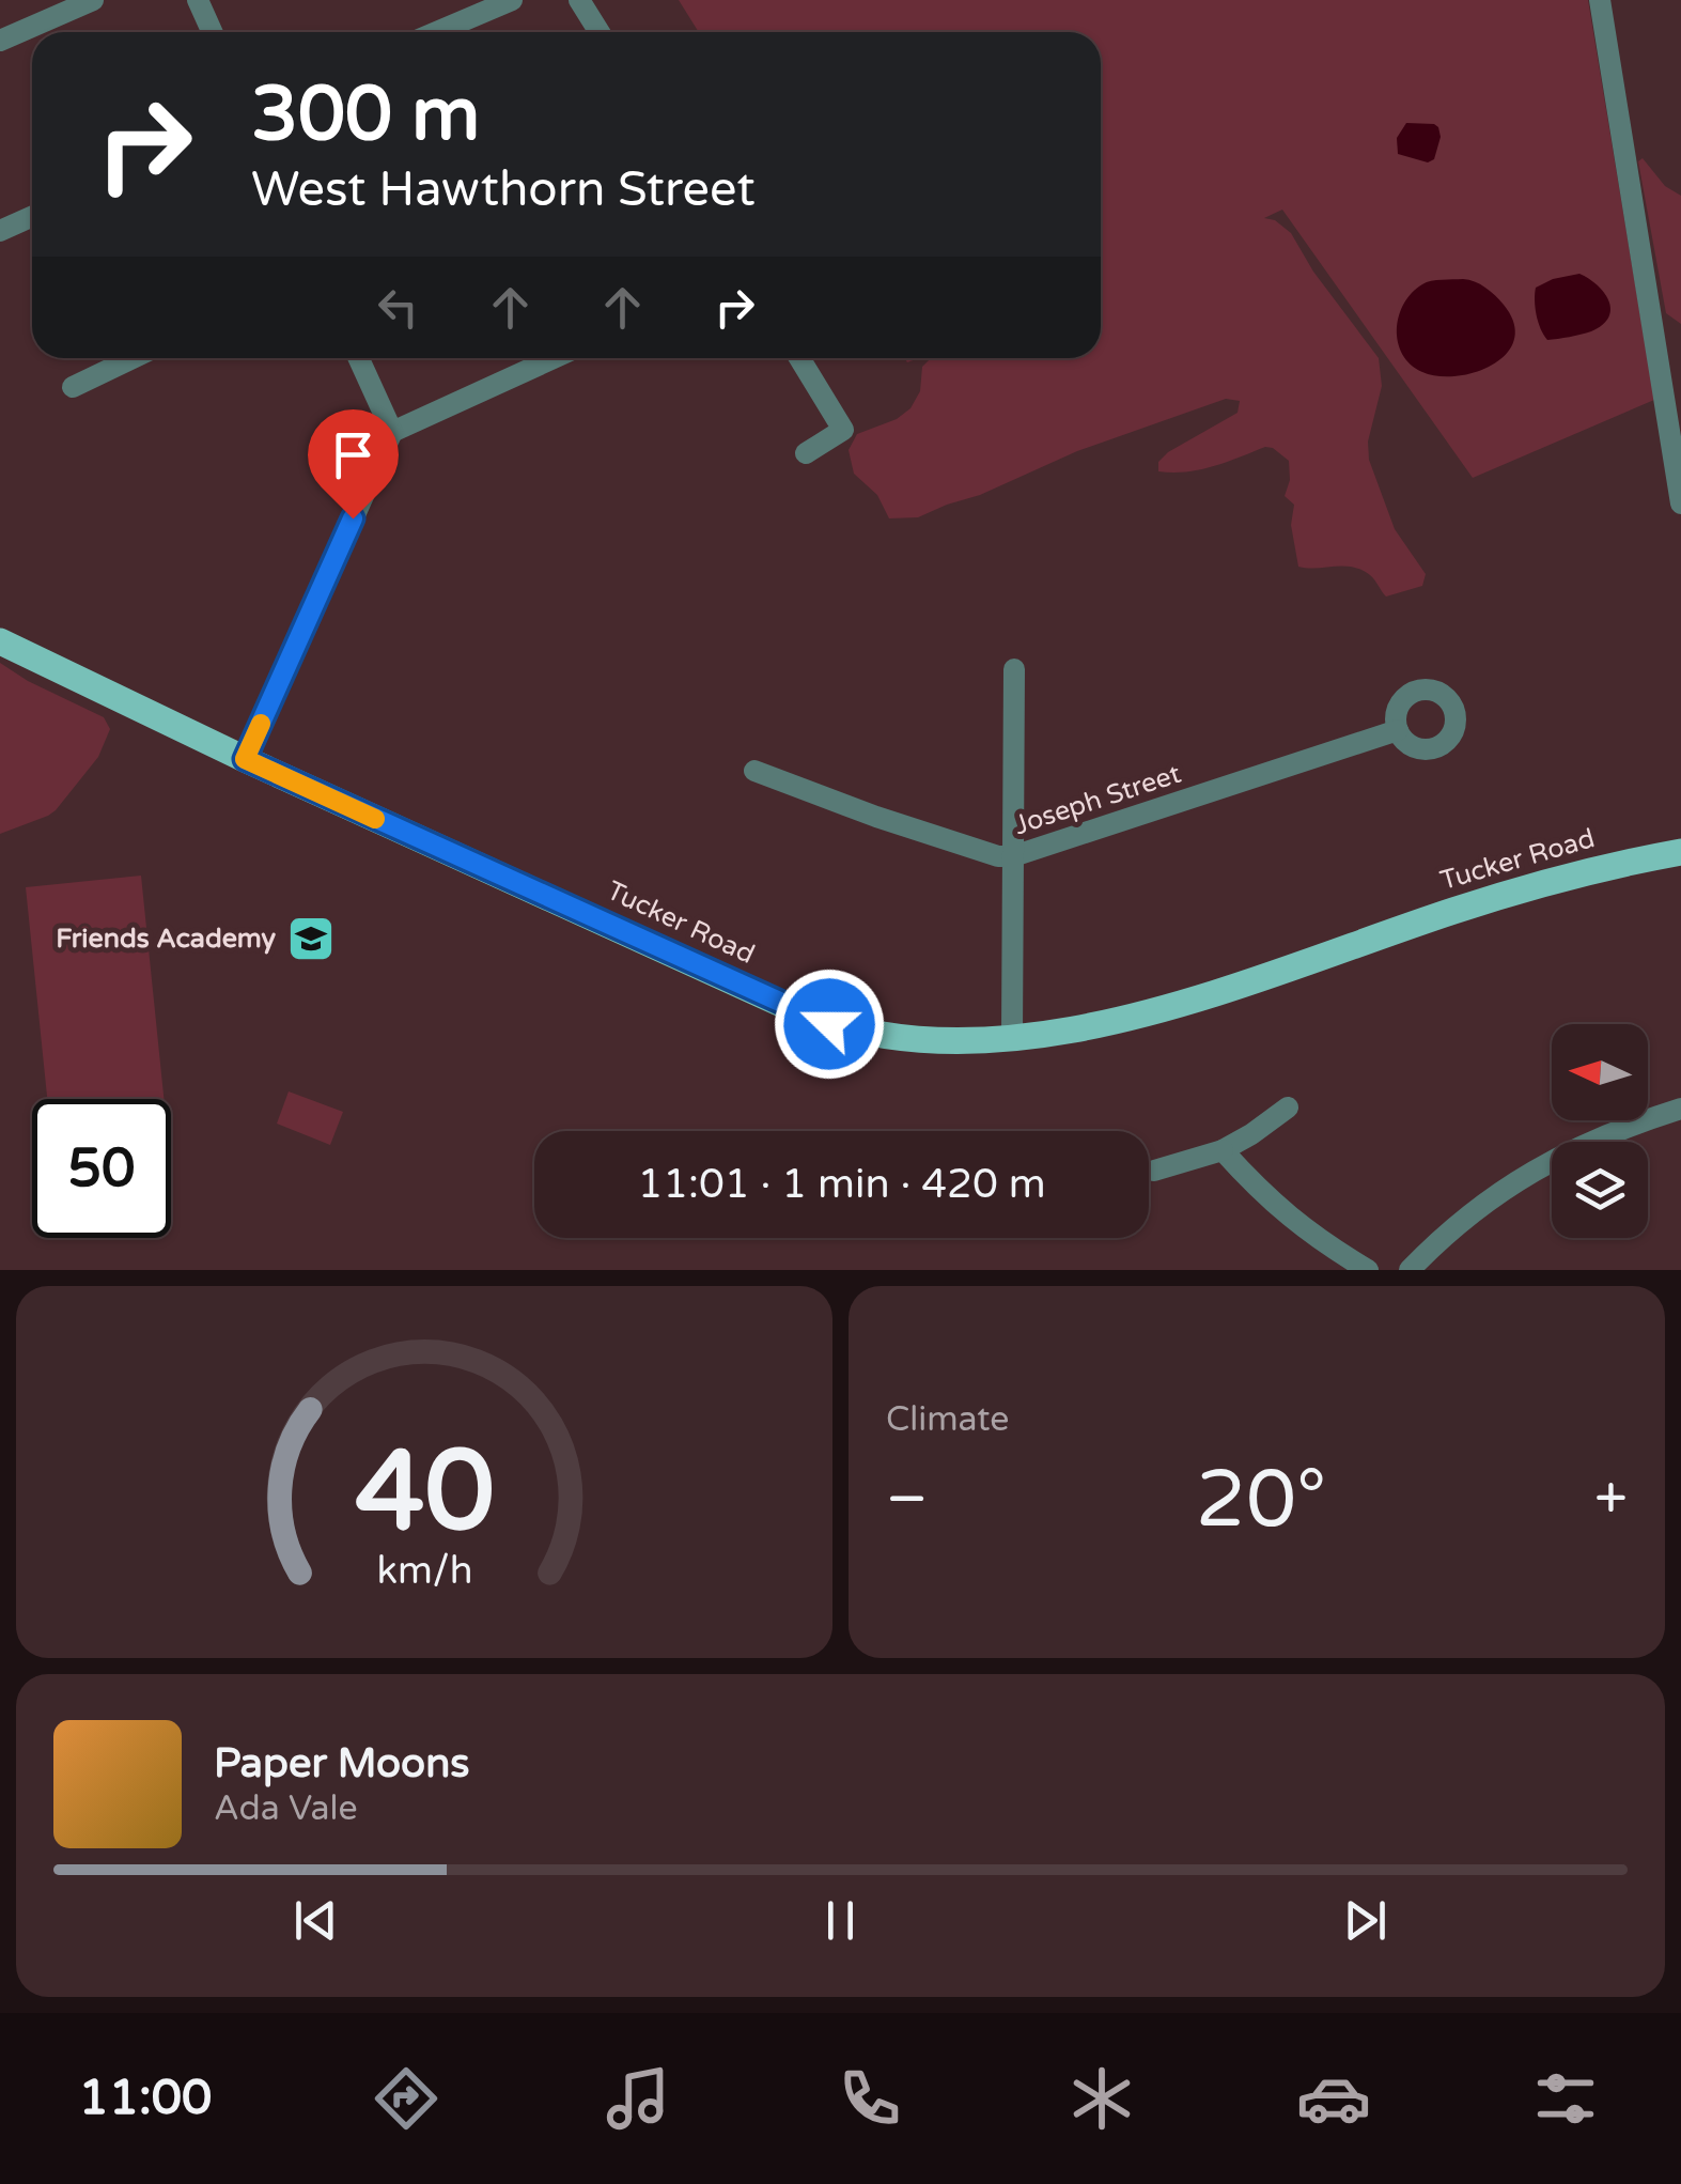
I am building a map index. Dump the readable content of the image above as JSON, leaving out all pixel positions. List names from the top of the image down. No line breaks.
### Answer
{"streets":{"main road":["Tucker Road"],"street":["Joseph Street"]},"places":{"school or university":["Friends Academy"]},"north":"left","page":{"turn":["300 m","West Hawthorn Street"],"limit":"50","trip":"11:01 · 1 min · 420 m","tile":"Climate","heat":["−","20°","+"],"song":["Paper Moons","Ada Vale"],"tabs":"11:00","gauge":["40","km/h"]}}
